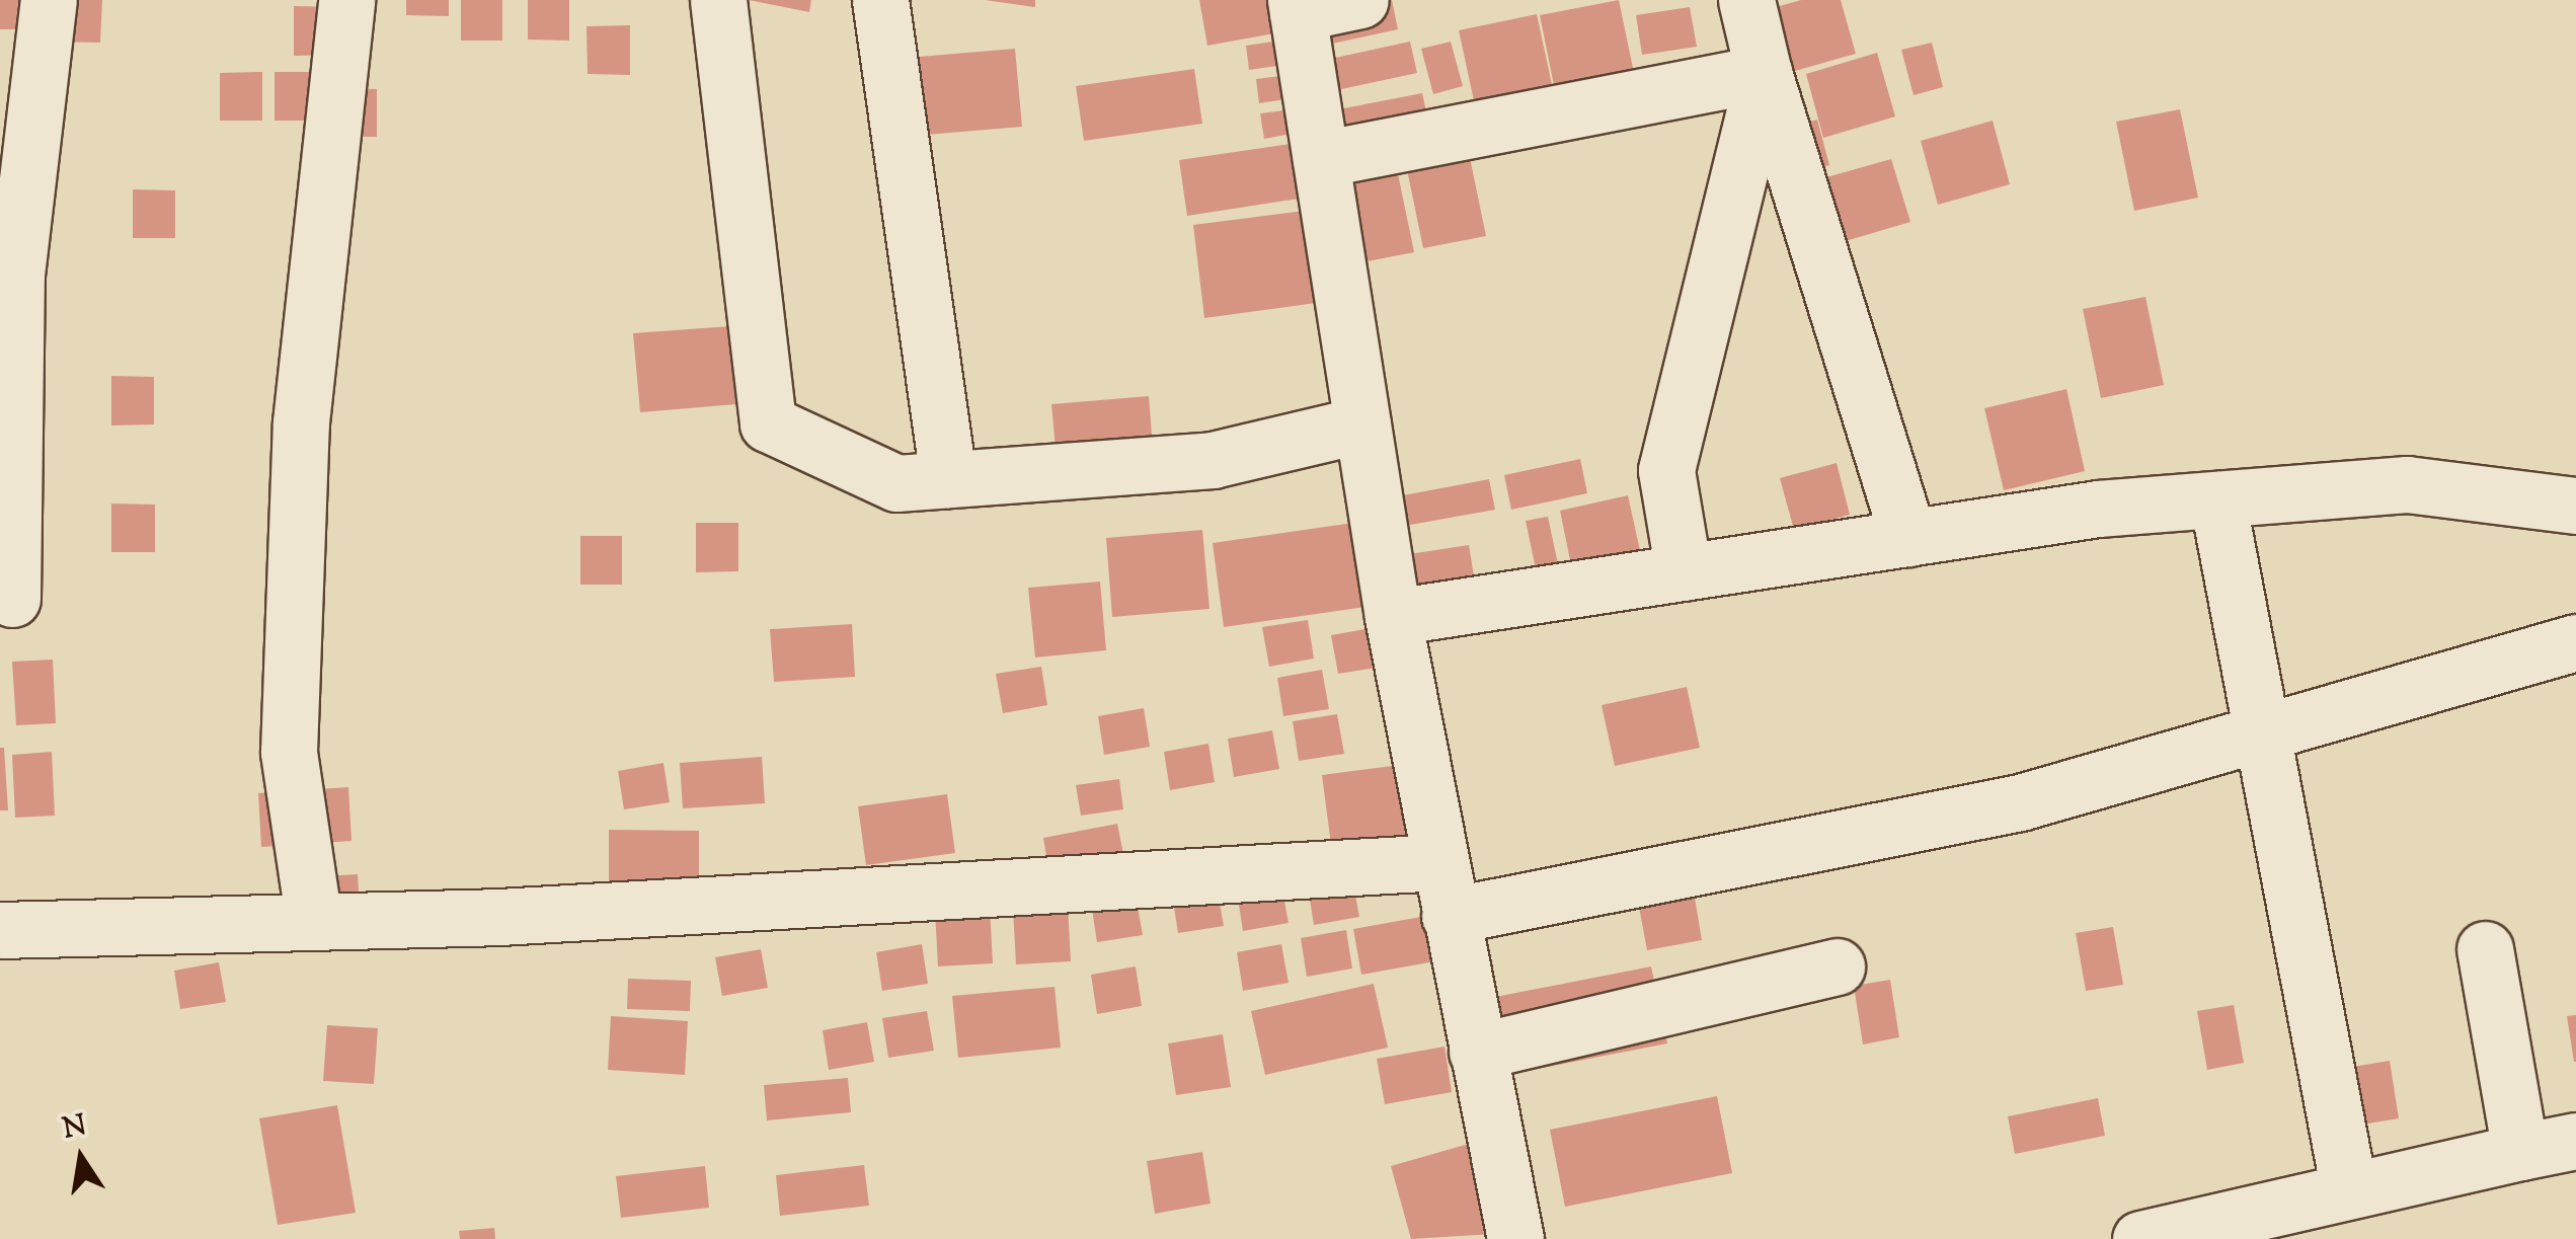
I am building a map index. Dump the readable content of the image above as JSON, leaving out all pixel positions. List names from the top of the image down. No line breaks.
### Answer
{"north":"top"}
